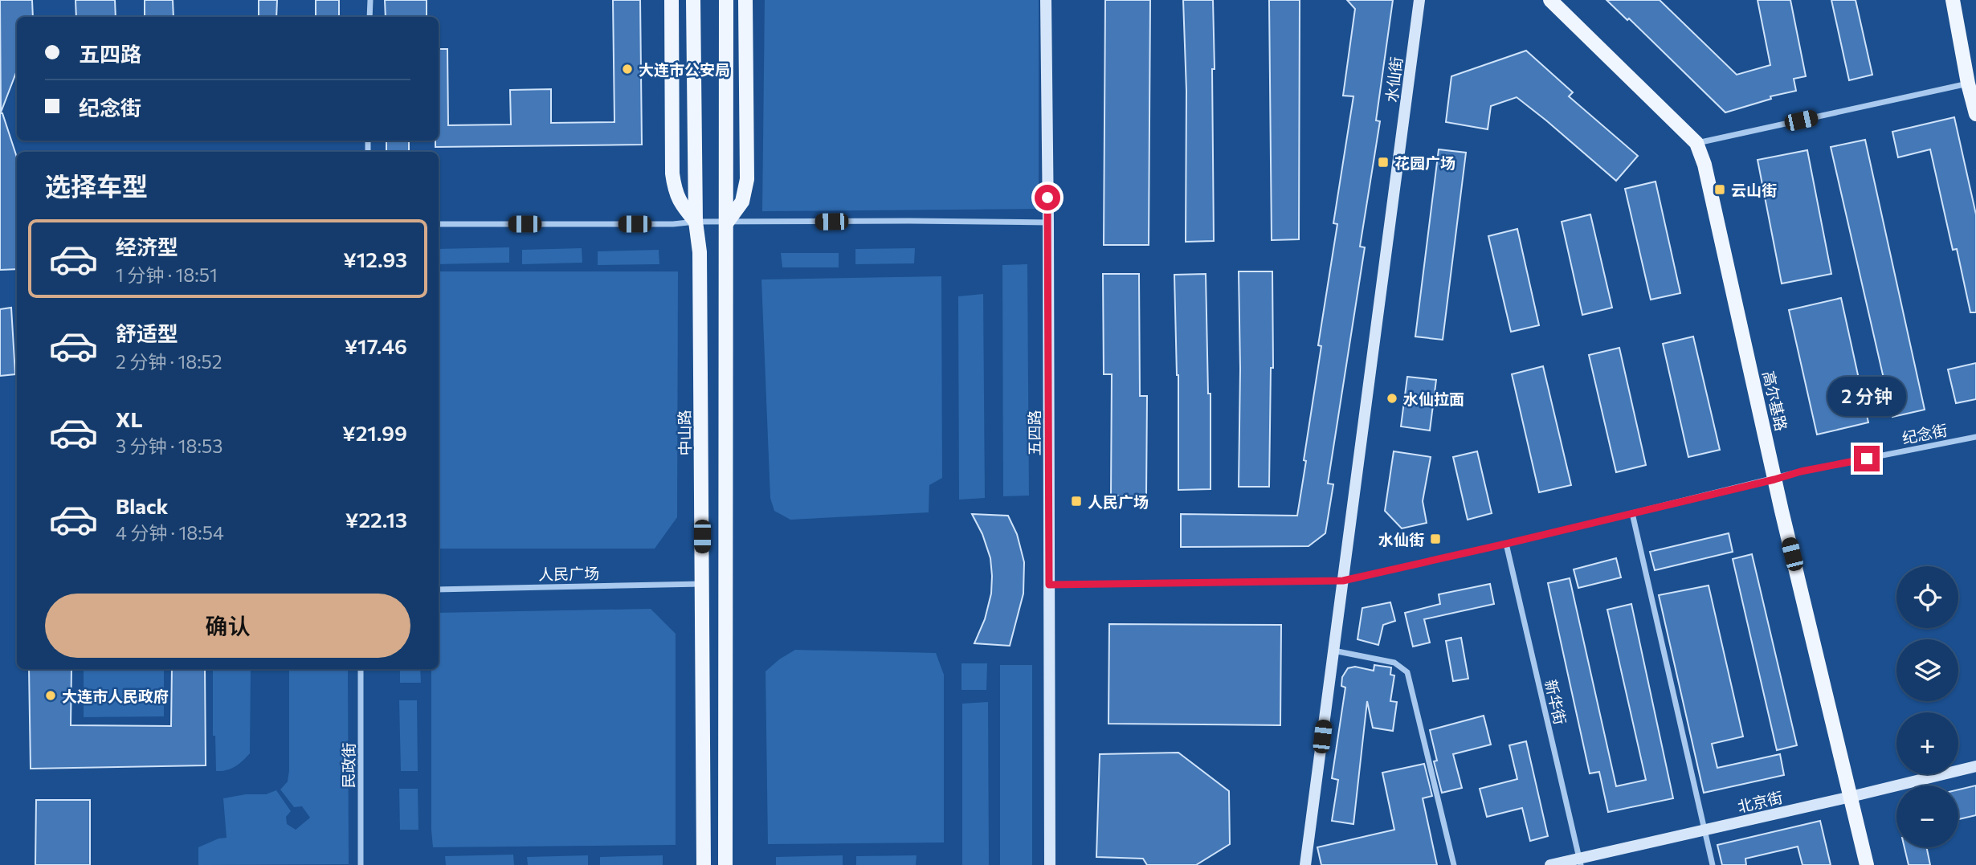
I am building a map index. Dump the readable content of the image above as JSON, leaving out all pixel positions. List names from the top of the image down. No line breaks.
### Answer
{"streets":{"main road":["高尔基路","中山路"],"street":["水仙街","五四路","纪念街","人民广场","新华街","民政街","北京街"]},"crossings":[["水仙街","纪念街"],["高尔基路","纪念街"],["高尔基路","北京街"],["中山路","人民广场"],["五四路","纪念街"],["纪念街","新华街"],["新华街","北京街"]],"places":{"other":["大连市公安局","水仙拉面","大连市人民政府"],"transit":["花园广场","云山街","人民广场","水仙街"]},"page":{"banner":["五四路","纪念街"],"heading":"选择车型","list":[{"name":"经济型","note":"1 分钟 · 18:51","value":"¥12.93"},{"name":"舒适型","note":"2 分钟 · 18:52","value":"¥17.46"},{"name":"XL","note":"3 分钟 · 18:53","value":"¥21.99"},{"name":"Black","note":"4 分钟 · 18:54","value":"¥22.13"}],"bubble":"2 分钟","map_buttons":["+","−"],"buttons":"确认"}}
